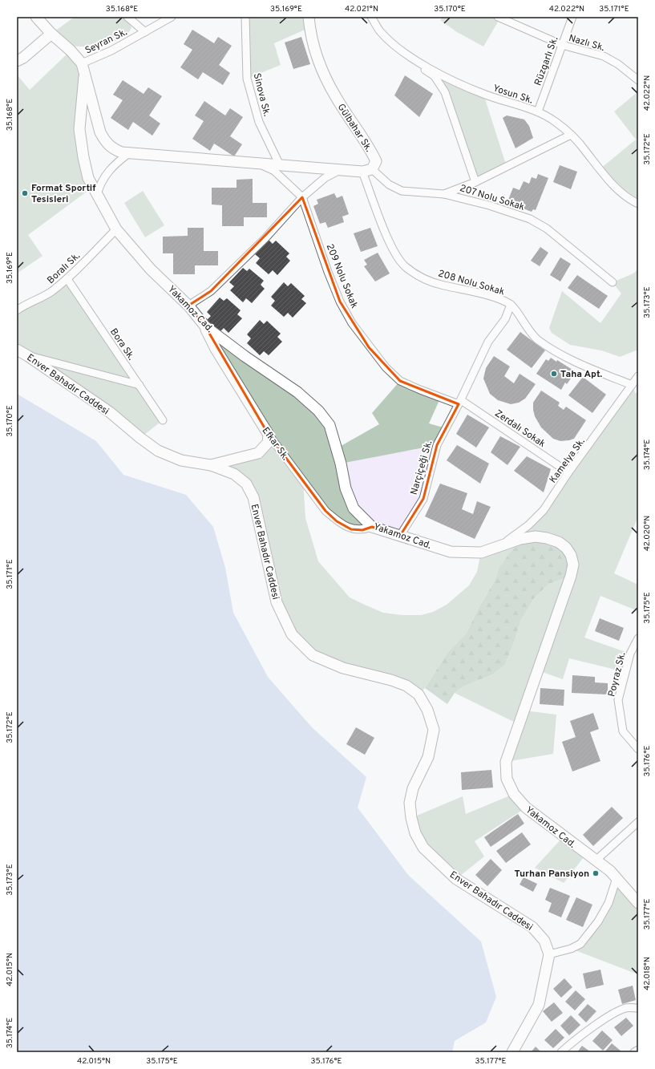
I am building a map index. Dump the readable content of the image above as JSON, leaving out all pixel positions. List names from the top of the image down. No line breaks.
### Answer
{"streets":{"street":["Seyran Sk.","Nazlı Sk.","Rüzgarlı Sk.","Yosun Sk.","Sinova Sk.","Gülbahar Sk.","207 Nolu Sokak","Boralı Sk.","209 Nolu Sokak","208 Nolu Sokak","Yakamoz Cad.","Bora Sk.","Enver Bahadır Caddesi","Zerdalı Sokak","Efkar Sk.","Kamelya Sk.","Narçiçeği Sk.","Poyraz Sk."]},"crossings":[["Nazlı Sk.","Rüzgarlı Sk."],["Rüzgarlı Sk.","Yosun Sk."],["Gülbahar Sk.","207 Nolu Sokak"],["Gülbahar Sk.","208 Nolu Sokak"],["207 Nolu Sokak","208 Nolu Sokak"],["Boralı Sk.","Yakamoz Cad."],["Boralı Sk.","Bora Sk."],["209 Nolu Sokak","Zerdalı Sokak"],["209 Nolu Sokak","Narçiçeği Sk."],["208 Nolu Sokak","Kamelya Sk."],["Yakamoz Cad.","Efkar Sk."],["Yakamoz Cad.","Kamelya Sk."],["Yakamoz Cad.","Narçiçeği Sk."],["Zerdalı Sokak","Kamelya Sk."],["Zerdalı Sokak","Narçiçeği Sk."]],"places":["Format Sportif Tesisleri","Taha Apt.","Turhan Pansiyon"],"coordinates":["35.168°E","35.169°E","42.021°N","35.170°E","42.022°N","35.171°E","35.172°E","35.173°E","35.174°E","42.020°N","35.175°E","35.176°E","35.177°E","42.015°N","42.018°N"]}
